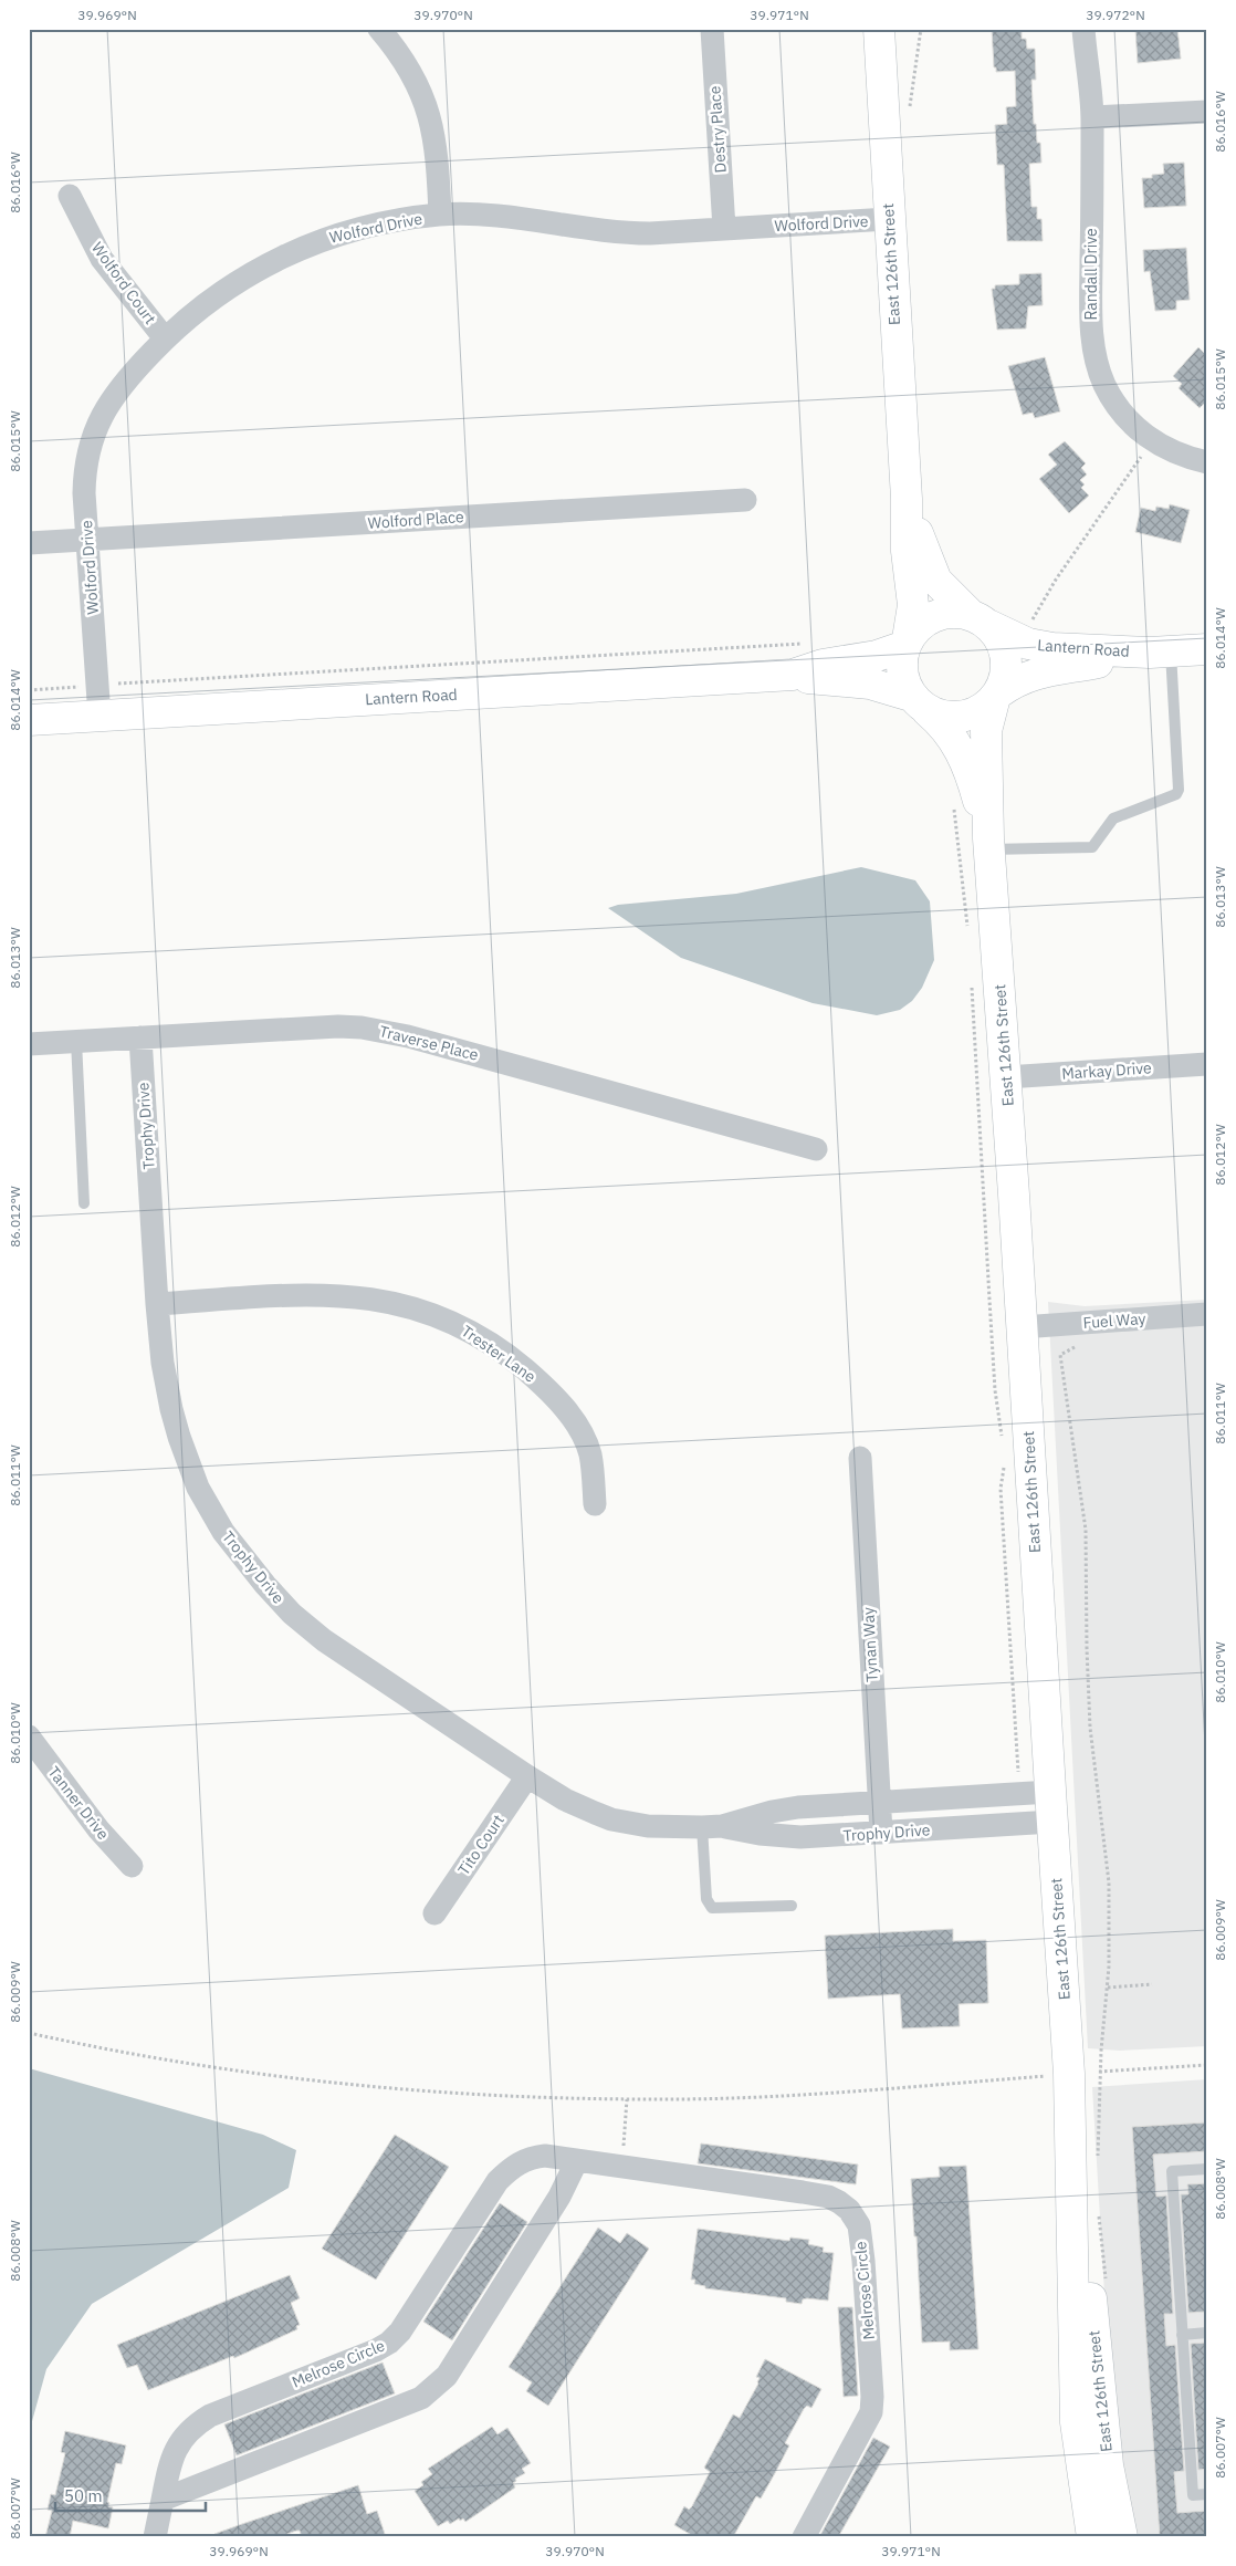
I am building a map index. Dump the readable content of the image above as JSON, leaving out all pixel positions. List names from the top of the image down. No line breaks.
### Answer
{"streets":{"main road":["East 126th Street","Lantern Road"],"street":["Destry Place","Wolford Drive","Randall Drive","Wolford Court","Wolford Place","Traverse Place","Markay Drive","Trophy Drive","Fuel Way","Trester Lane","Tynan Way","Tanner Drive","Tito Court","Melrose Circle"]},"crossings":[["Destry Place","Wolford Drive"],["Wolford Drive","East 126th Street"],["Wolford Drive","Wolford Court"],["Wolford Drive","Wolford Place"],["Wolford Drive","Lantern Road"],["East 126th Street","Lantern Road"],["East 126th Street","Markay Drive"],["East 126th Street","Trophy Drive"],["East 126th Street","Fuel Way"],["Traverse Place","Trophy Drive"],["Trophy Drive","Trester Lane"],["Trophy Drive","Tynan Way"],["Trophy Drive","Tito Court"]],"scale_bar":"50 m","coordinates":["39.969°N","39.970°N","39.971°N","39.972°N","86.016°W","86.015°W","86.014°W","86.013°W","86.012°W","86.011°W","86.010°W","86.009°W","86.008°W","86.007°W"]}
